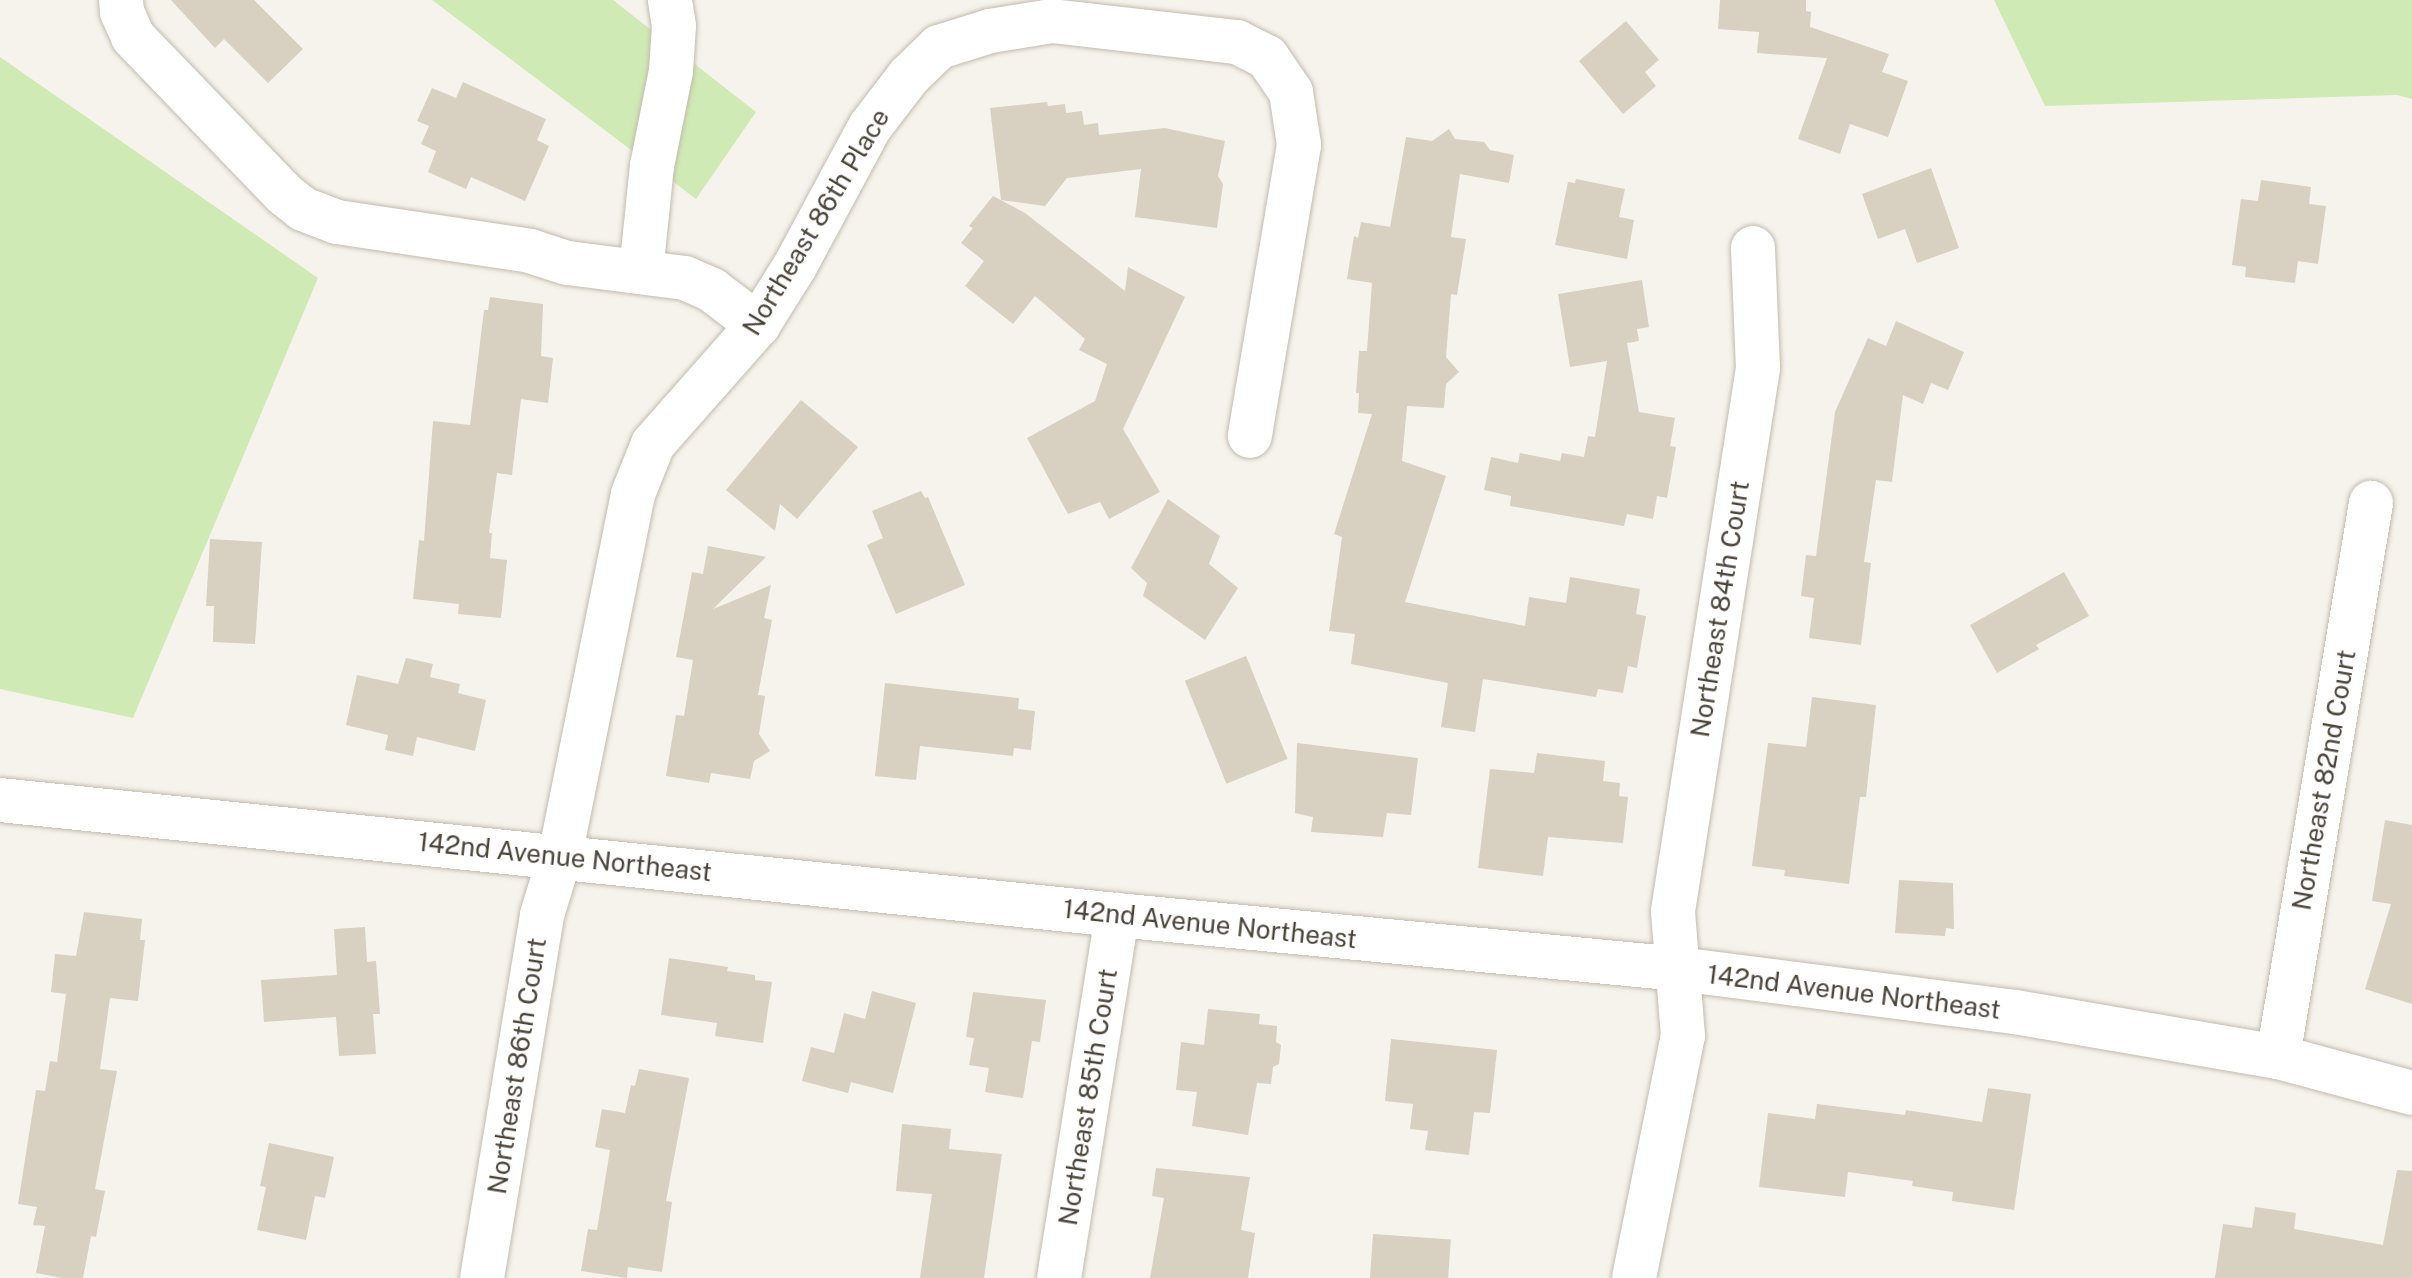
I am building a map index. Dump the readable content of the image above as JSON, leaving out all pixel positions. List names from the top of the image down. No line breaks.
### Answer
{"streets":{"street":["Northeast 86th Place","Northeast 84th Court","Northeast 82nd Court","142nd Avenue Northeast","Northeast 86th Court","Northeast 85th Court"]},"crossings":[["Northeast 86th Place","142nd Avenue Northeast"],["Northeast 86th Place","Northeast 86th Court"],["Northeast 84th Court","142nd Avenue Northeast"],["Northeast 82nd Court","142nd Avenue Northeast"],["142nd Avenue Northeast","Northeast 86th Court"],["142nd Avenue Northeast","Northeast 85th Court"]]}
